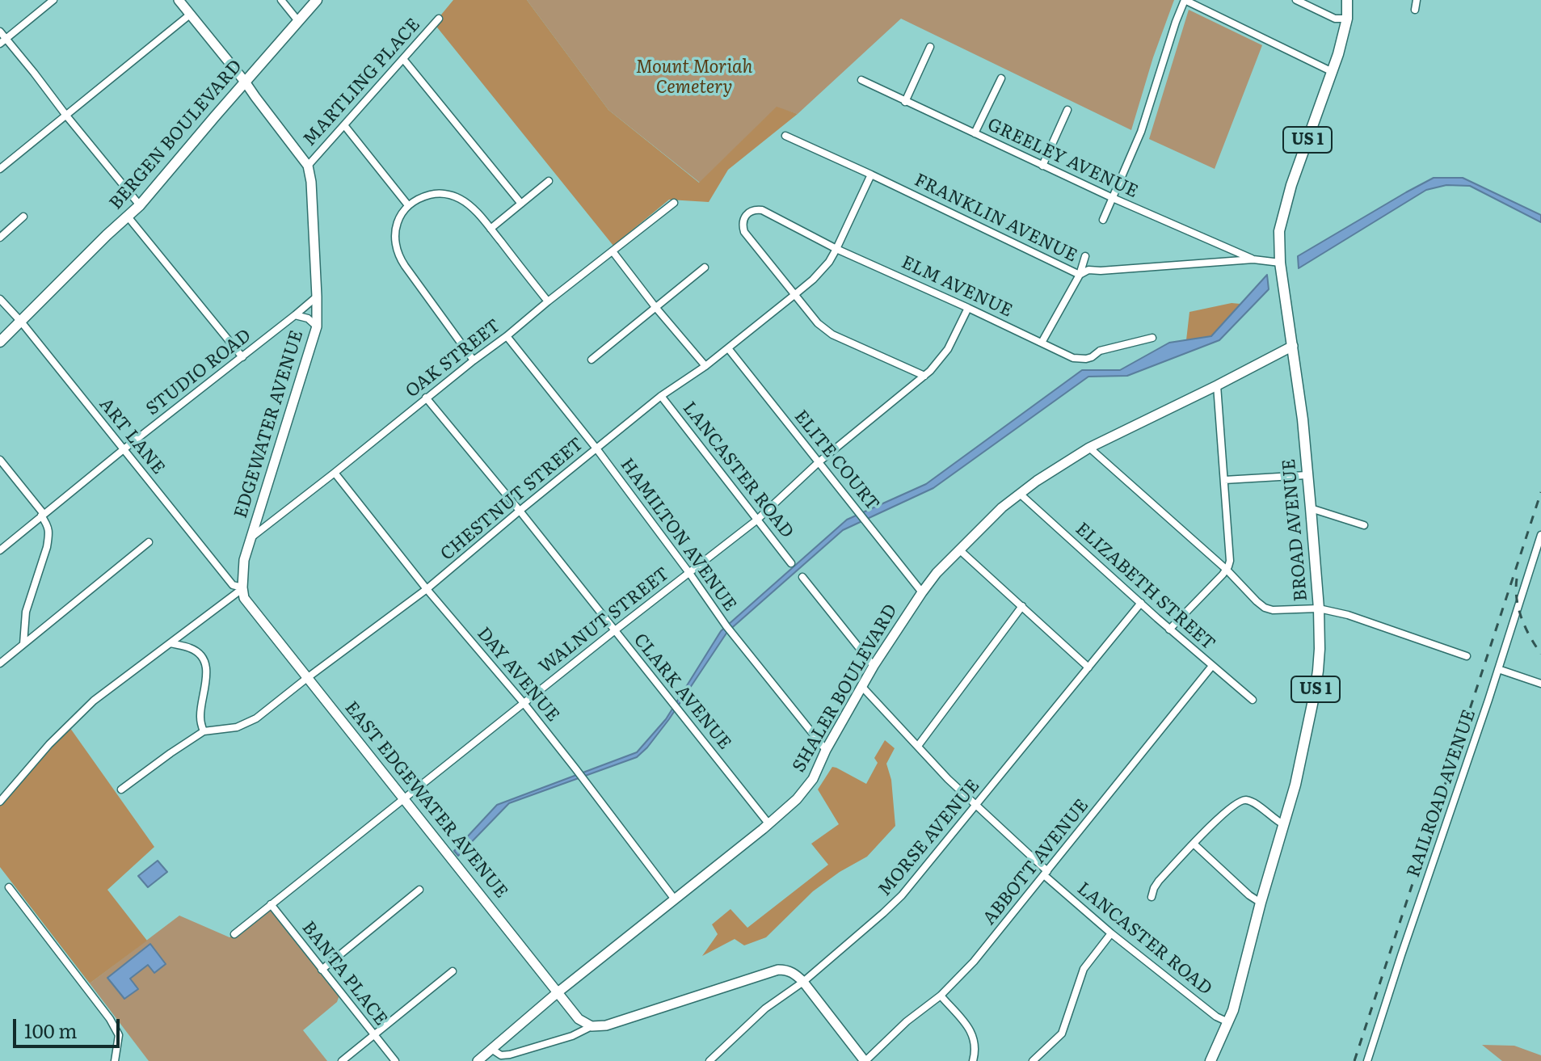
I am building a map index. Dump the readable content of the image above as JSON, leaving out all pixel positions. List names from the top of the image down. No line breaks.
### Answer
{"streets":{"main road":["BERGEN BOULEVARD","US 1","BROAD AVENUE"],"street":["MARTLING PLACE","GREELEY AVENUE","FRANKLIN AVENUE","ELM AVENUE","OAK STREET","STUDIO ROAD","EDGEWATER AVENUE","ART LANE","ELITE COURT","LANCASTER ROAD","CHESTNUT STREET","HAMILTON AVENUE","ELIZABETH STREET","WALNUT STREET","DAY AVENUE","SHALER BOULEVARD","CLARK AVENUE","RAILROAD AVENUE","EAST EDGEWATER AVENUE","MORSE AVENUE","ABBOTT AVENUE","BANTA PLACE"]},"crossings":[["MARTLING PLACE","EDGEWATER AVENUE"],["BERGEN BOULEVARD","EDGEWATER AVENUE"],["BERGEN BOULEVARD","ART LANE"],["GREELEY AVENUE","FRANKLIN AVENUE"],["FRANKLIN AVENUE","CHESTNUT STREET"],["FRANKLIN AVENUE","BROAD AVENUE"],["ELM AVENUE","CHESTNUT STREET"],["ELM AVENUE","WALNUT STREET"],["OAK STREET","EDGEWATER AVENUE"],["OAK STREET","HAMILTON AVENUE"],["OAK STREET","DAY AVENUE"],["OAK STREET","CLARK AVENUE"],["STUDIO ROAD","EDGEWATER AVENUE"],["STUDIO ROAD","ART LANE"],["EDGEWATER AVENUE","ART LANE"],["EDGEWATER AVENUE","EAST EDGEWATER AVENUE"],["ART LANE","EAST EDGEWATER AVENUE"],["ELITE COURT","CHESTNUT STREET"],["ELITE COURT","WALNUT STREET"],["ELITE COURT","SHALER BOULEVARD"],["LANCASTER ROAD","CHESTNUT STREET"],["LANCASTER ROAD","BROAD AVENUE"],["LANCASTER ROAD","WALNUT STREET"],["LANCASTER ROAD","SHALER BOULEVARD"],["LANCASTER ROAD","MORSE AVENUE"],["LANCASTER ROAD","ABBOTT AVENUE"],["CHESTNUT STREET","HAMILTON AVENUE"],["CHESTNUT STREET","DAY AVENUE"],["CHESTNUT STREET","CLARK AVENUE"],["CHESTNUT STREET","EAST EDGEWATER AVENUE"],["BROAD AVENUE","SHALER BOULEVARD"],["HAMILTON AVENUE","WALNUT STREET"],["HAMILTON AVENUE","SHALER BOULEVARD"],["ELIZABETH STREET","SHALER BOULEVARD"],["ELIZABETH STREET","MORSE AVENUE"],["ELIZABETH STREET","ABBOTT AVENUE"],["WALNUT STREET","DAY AVENUE"],["WALNUT STREET","CLARK AVENUE"],["WALNUT STREET","EAST EDGEWATER AVENUE"],["WALNUT STREET","BANTA PLACE"],["DAY AVENUE","SHALER BOULEVARD"],["SHALER BOULEVARD","CLARK AVENUE"],["SHALER BOULEVARD","EAST EDGEWATER AVENUE"]],"parks":["Mount Moriah Cemetery"],"scale_bar":"100 m"}
